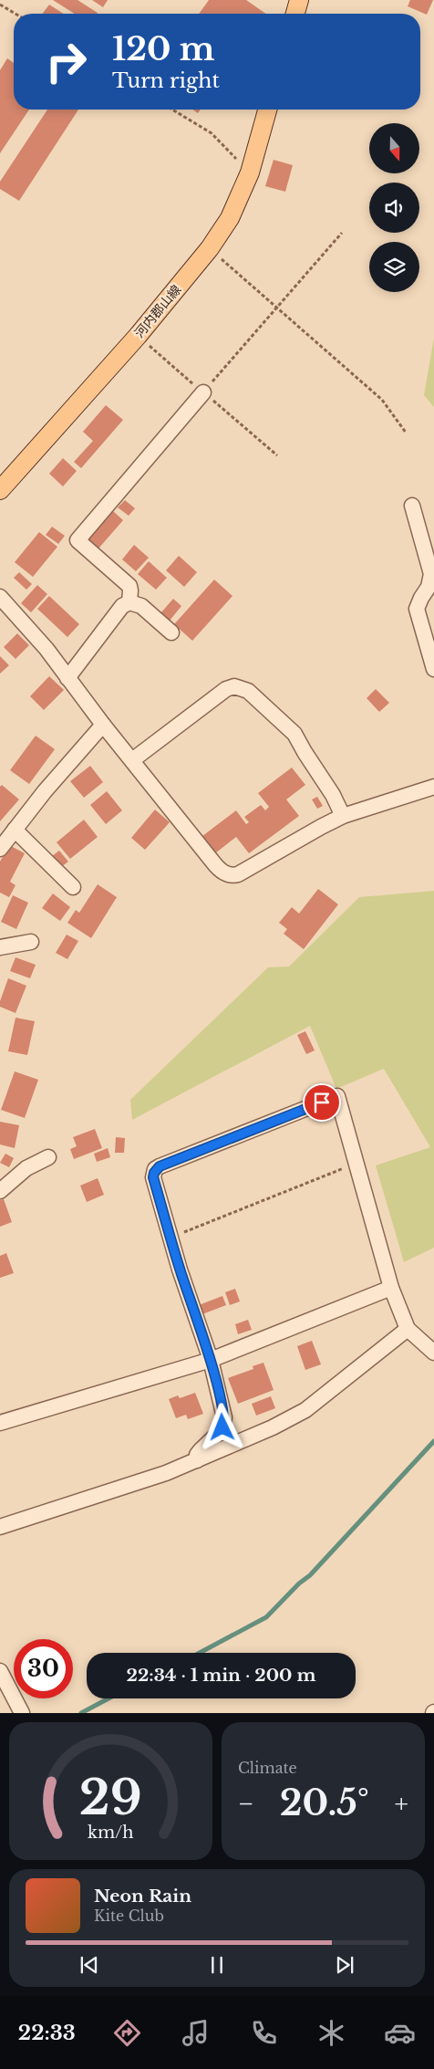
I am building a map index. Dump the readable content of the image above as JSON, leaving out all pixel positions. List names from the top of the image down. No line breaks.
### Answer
{"streets":{"main road":["河内郡山線"]},"north":"bottom","page":{"turn":["120 m","Turn right"],"limit":"30","trip":"22:34 · 1 min · 200 m","tile":"Climate","heat":["−","20.5°","+"],"song":["Neon Rain","Kite Club"],"tabs":"22:33","gauge":["29","km/h"]}}
